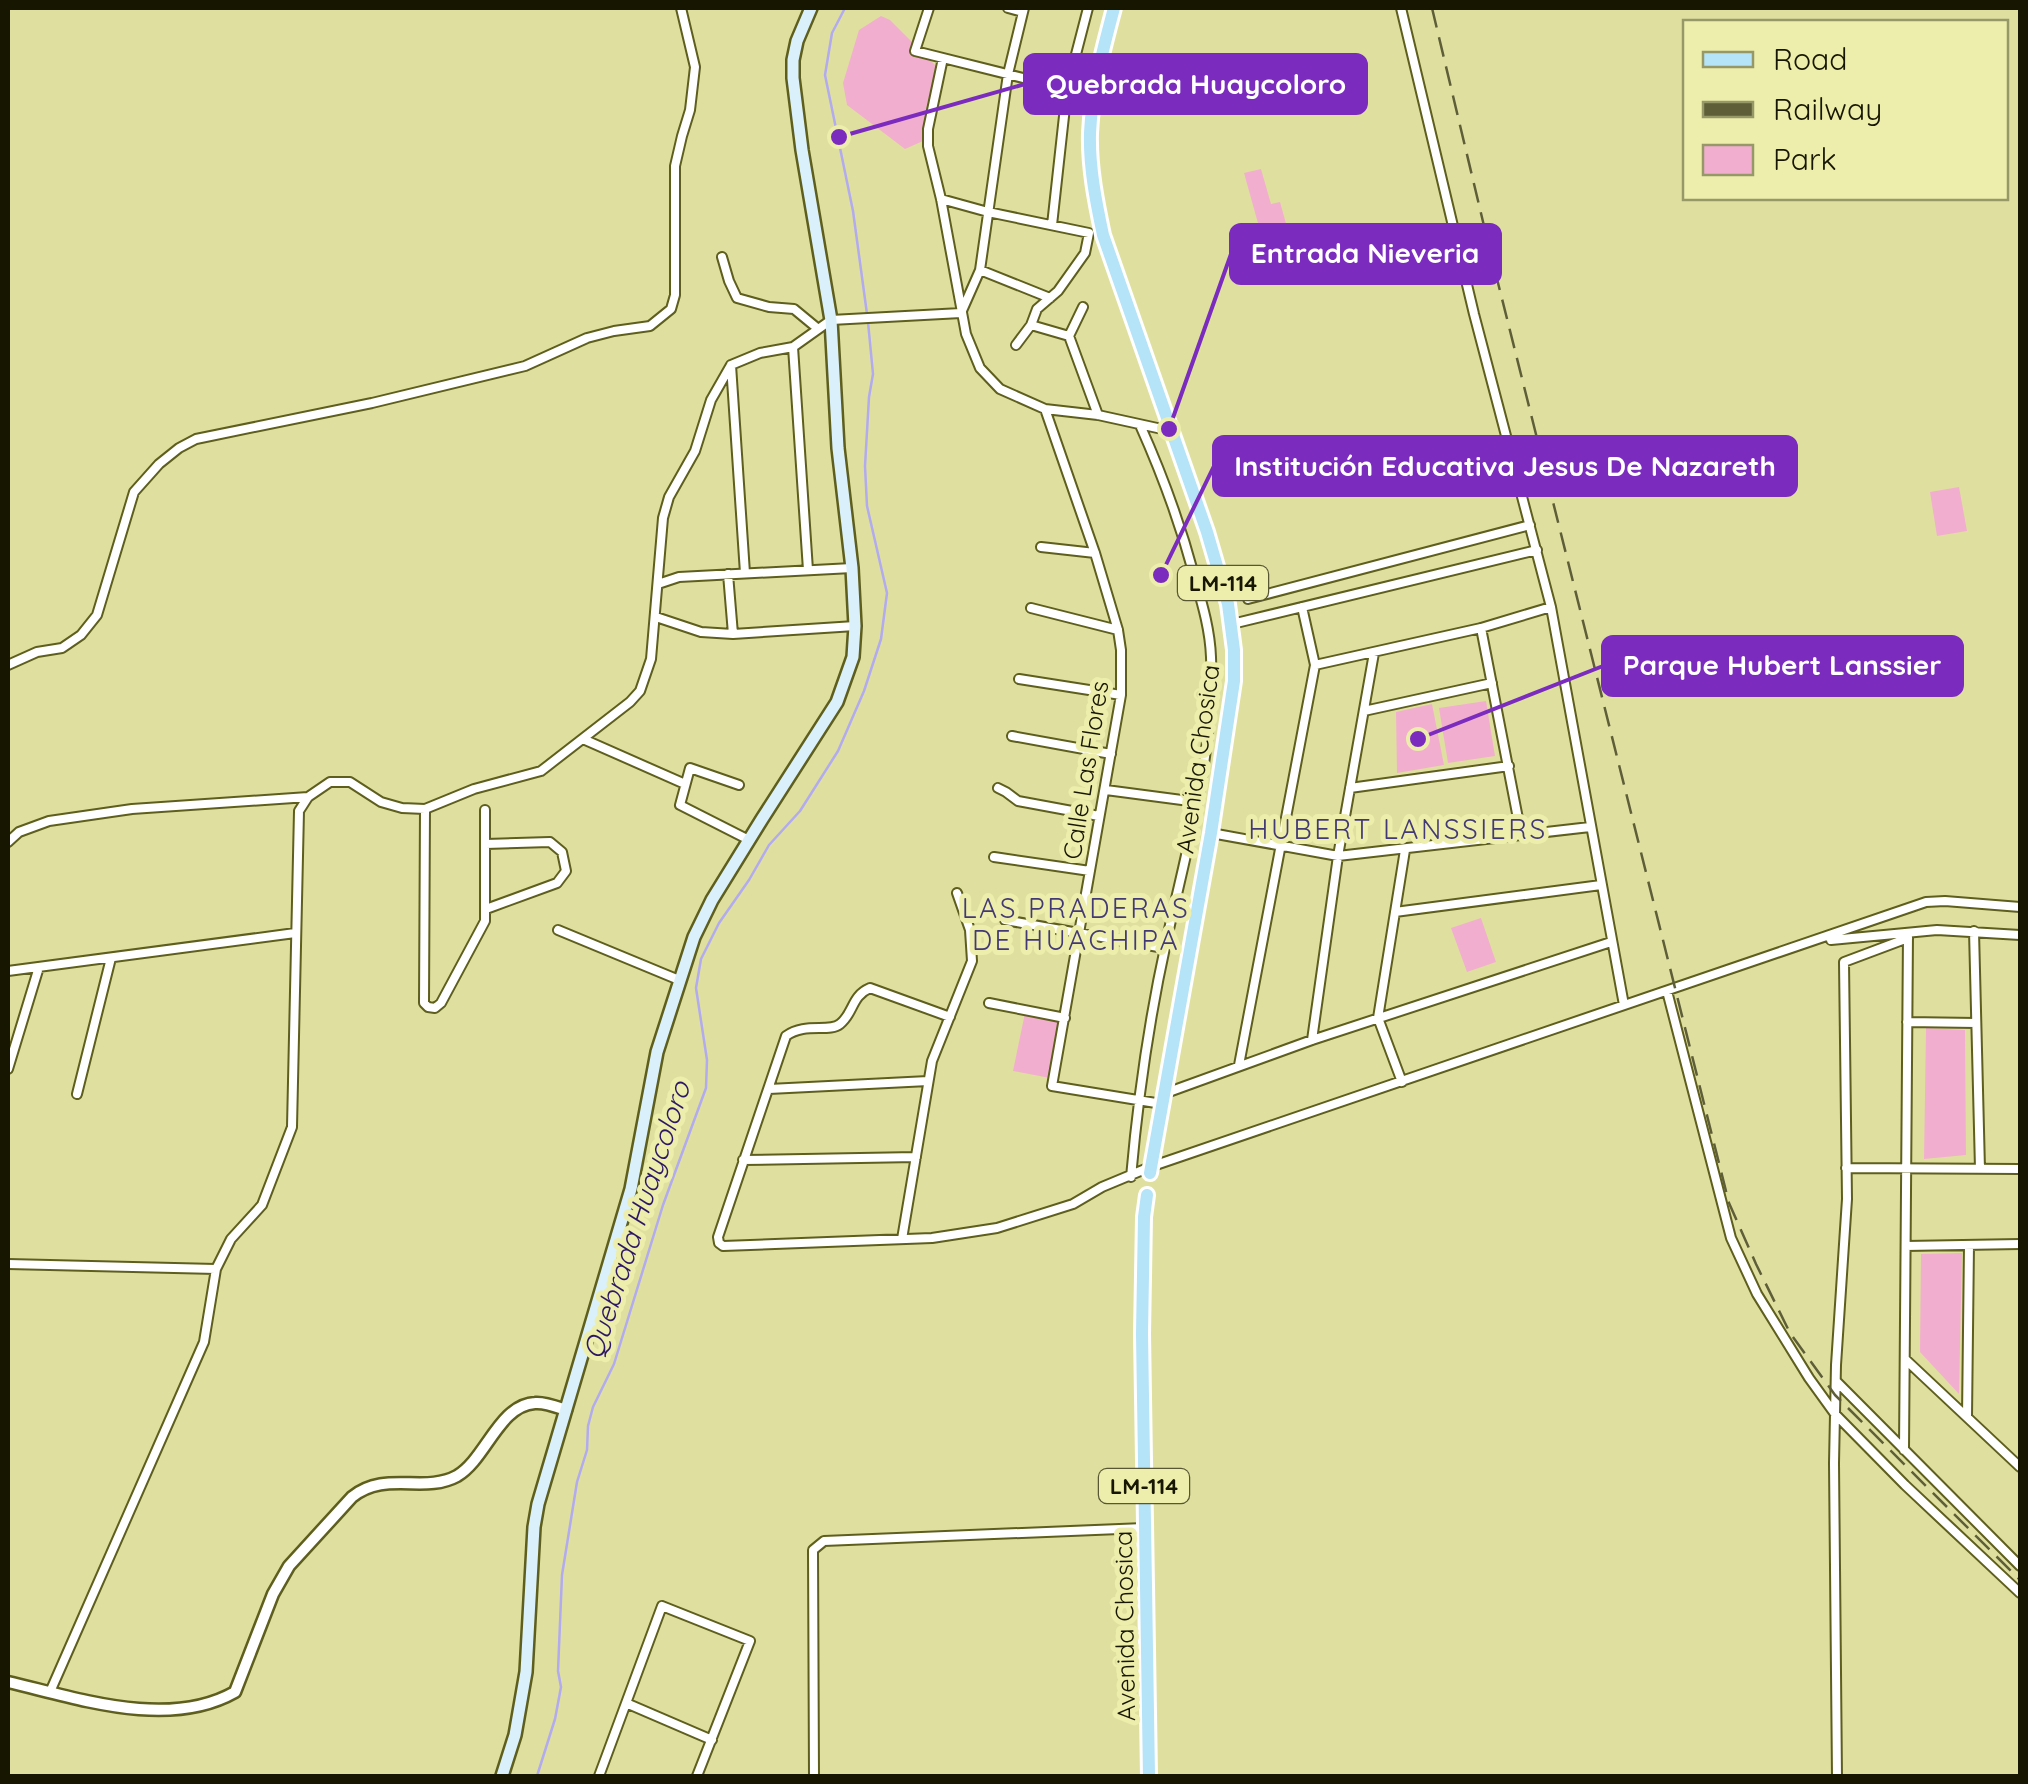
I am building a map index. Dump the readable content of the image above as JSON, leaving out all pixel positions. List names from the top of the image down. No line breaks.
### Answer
{"streets":{"main road":["LM-114","Avenida Chosica"],"street":["Calle Las Flores"]},"districts":["HUBERT LANSSIERS","LAS PRADERAS DE HUACHIPA"],"water":["Quebrada Huaycoloro"],"places":["Quebrada Huaycoloro","Entrada Nieveria","Institución Educativa Jesus De Nazareth","Parque Hubert Lanssier"],"legend":["Road","Railway","Park"]}
